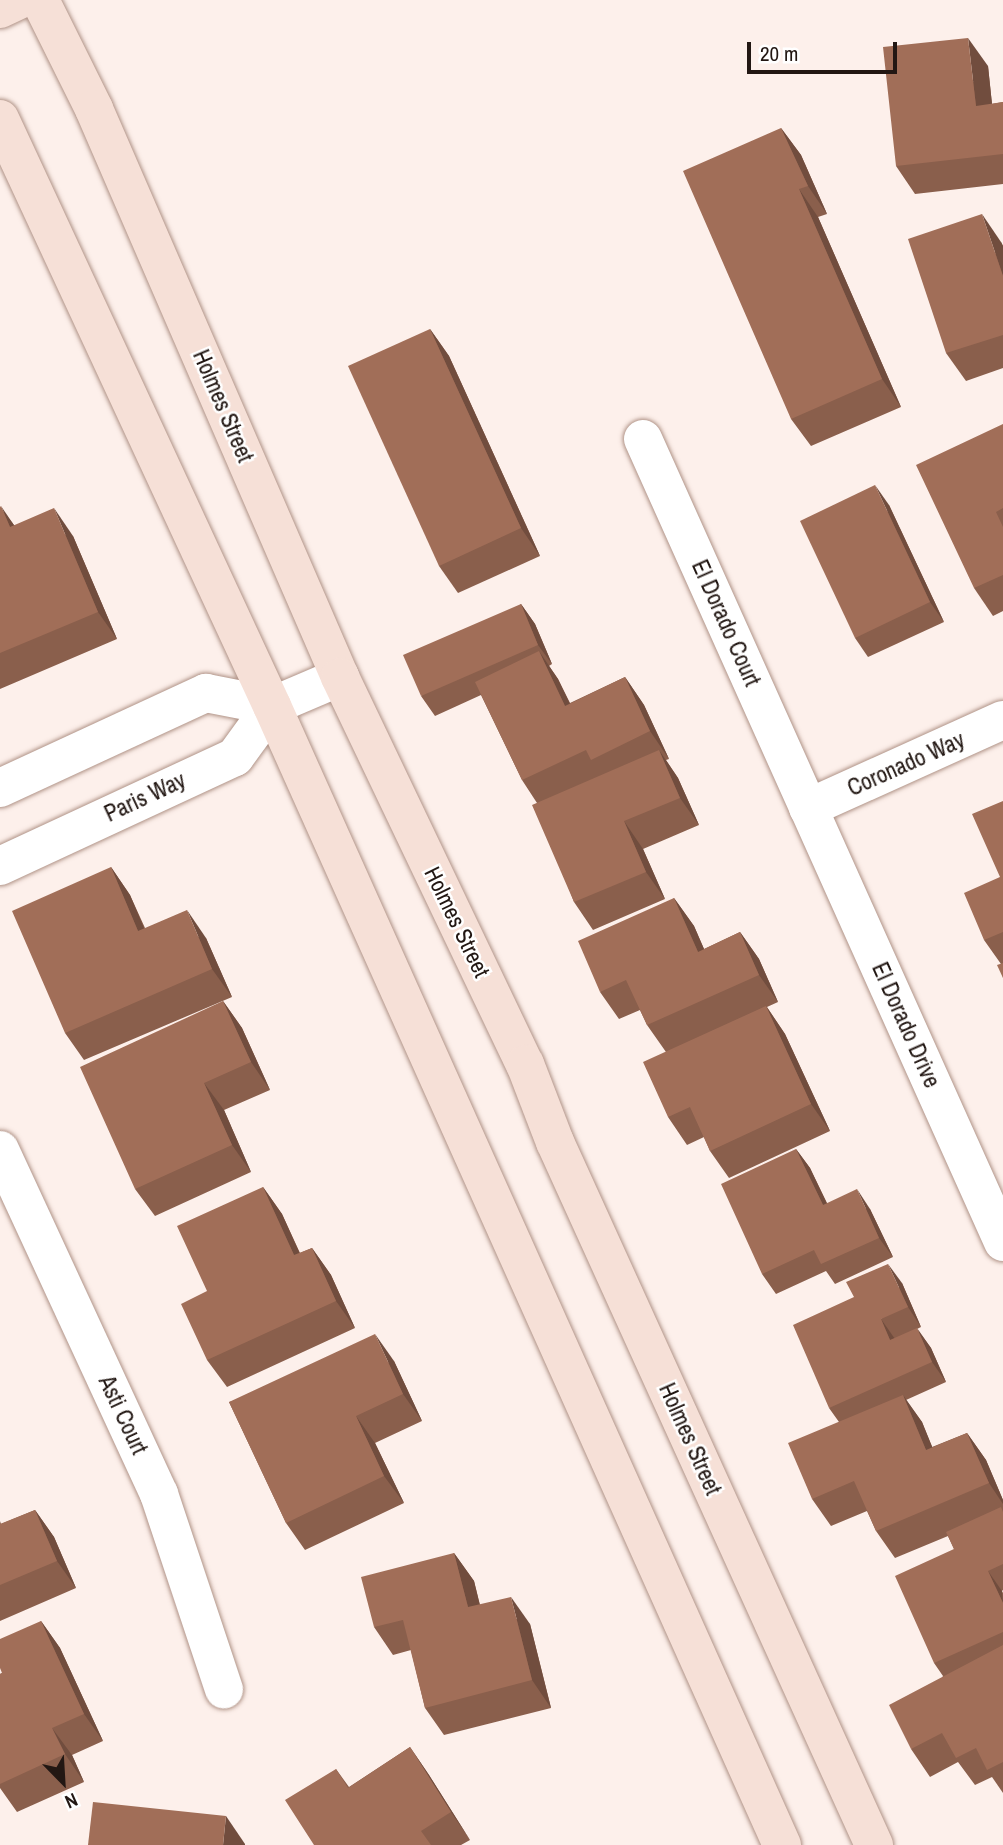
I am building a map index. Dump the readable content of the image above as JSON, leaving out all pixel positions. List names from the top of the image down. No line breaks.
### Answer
{"streets":{"main road":["Holmes Street"],"street":["El Dorado Court","Coronado Way","Paris Way","El Dorado Drive","Asti Court"]},"crossings":[["El Dorado Court","Coronado Way"],["El Dorado Court","El Dorado Drive"],["Coronado Way","El Dorado Drive"]],"scale_bar":"20 m","north":"bottom right"}
